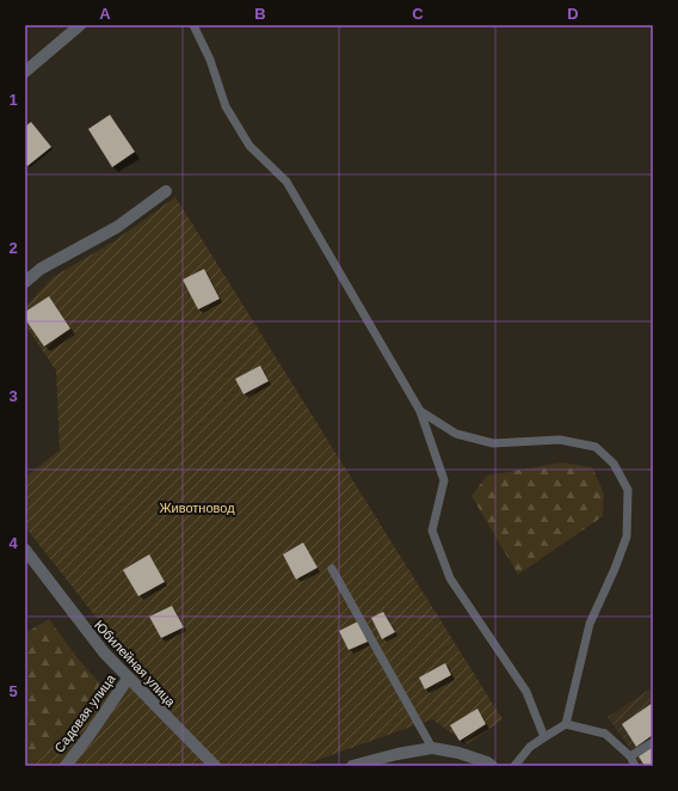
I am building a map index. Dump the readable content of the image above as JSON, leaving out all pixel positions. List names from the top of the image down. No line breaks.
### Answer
{"streets":{"street":["Юбилейная улица","Садовая улица"]},"crossings":[["Юбилейная улица","Садовая улица"]],"parks":["Животновод"],"grid":{"columns":["A","B","C","D"],"rows":["1","2","3","4","5"]}}
